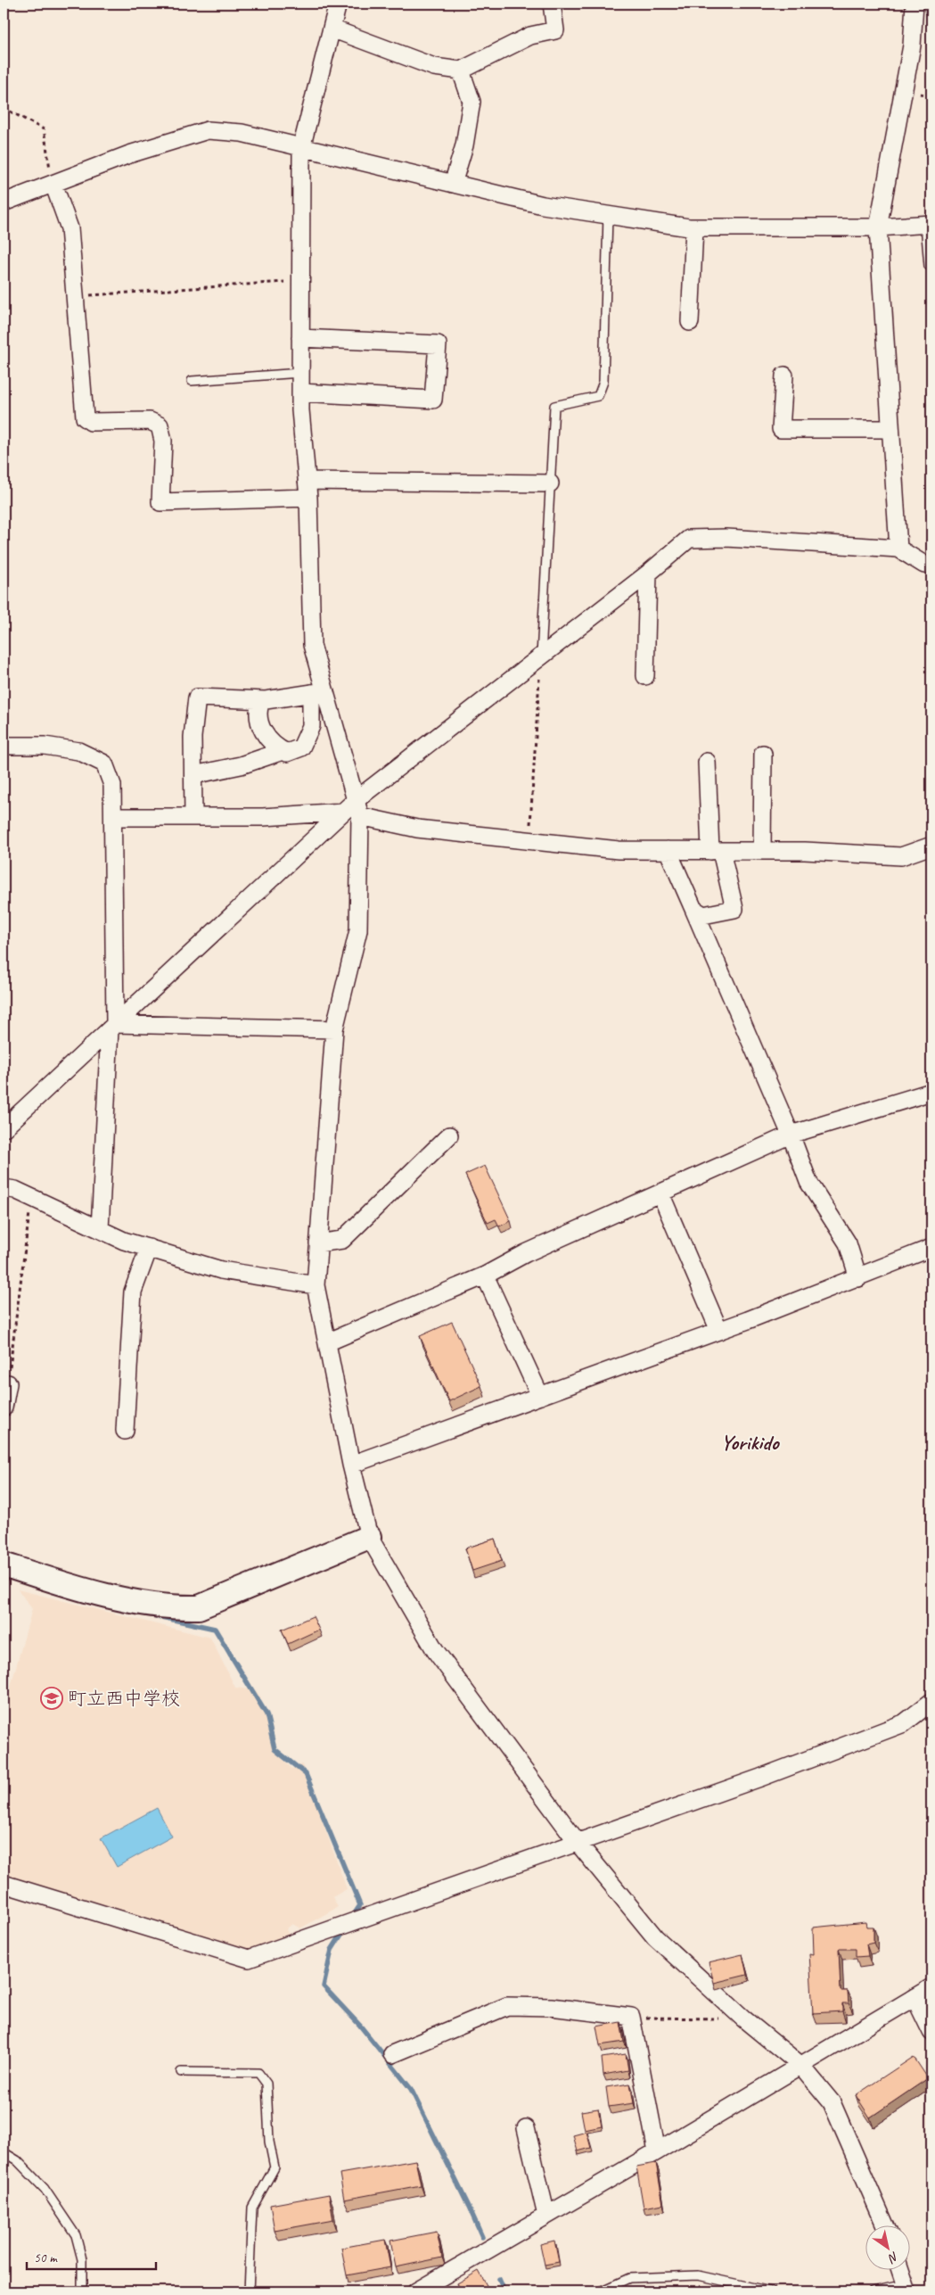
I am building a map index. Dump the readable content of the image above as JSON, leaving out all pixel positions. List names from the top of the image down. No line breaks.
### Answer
{"districts":["Yorikido"],"places":{"school or university":["町立西中学校"]},"scale_bar":"50 m","north":"bottom right"}
